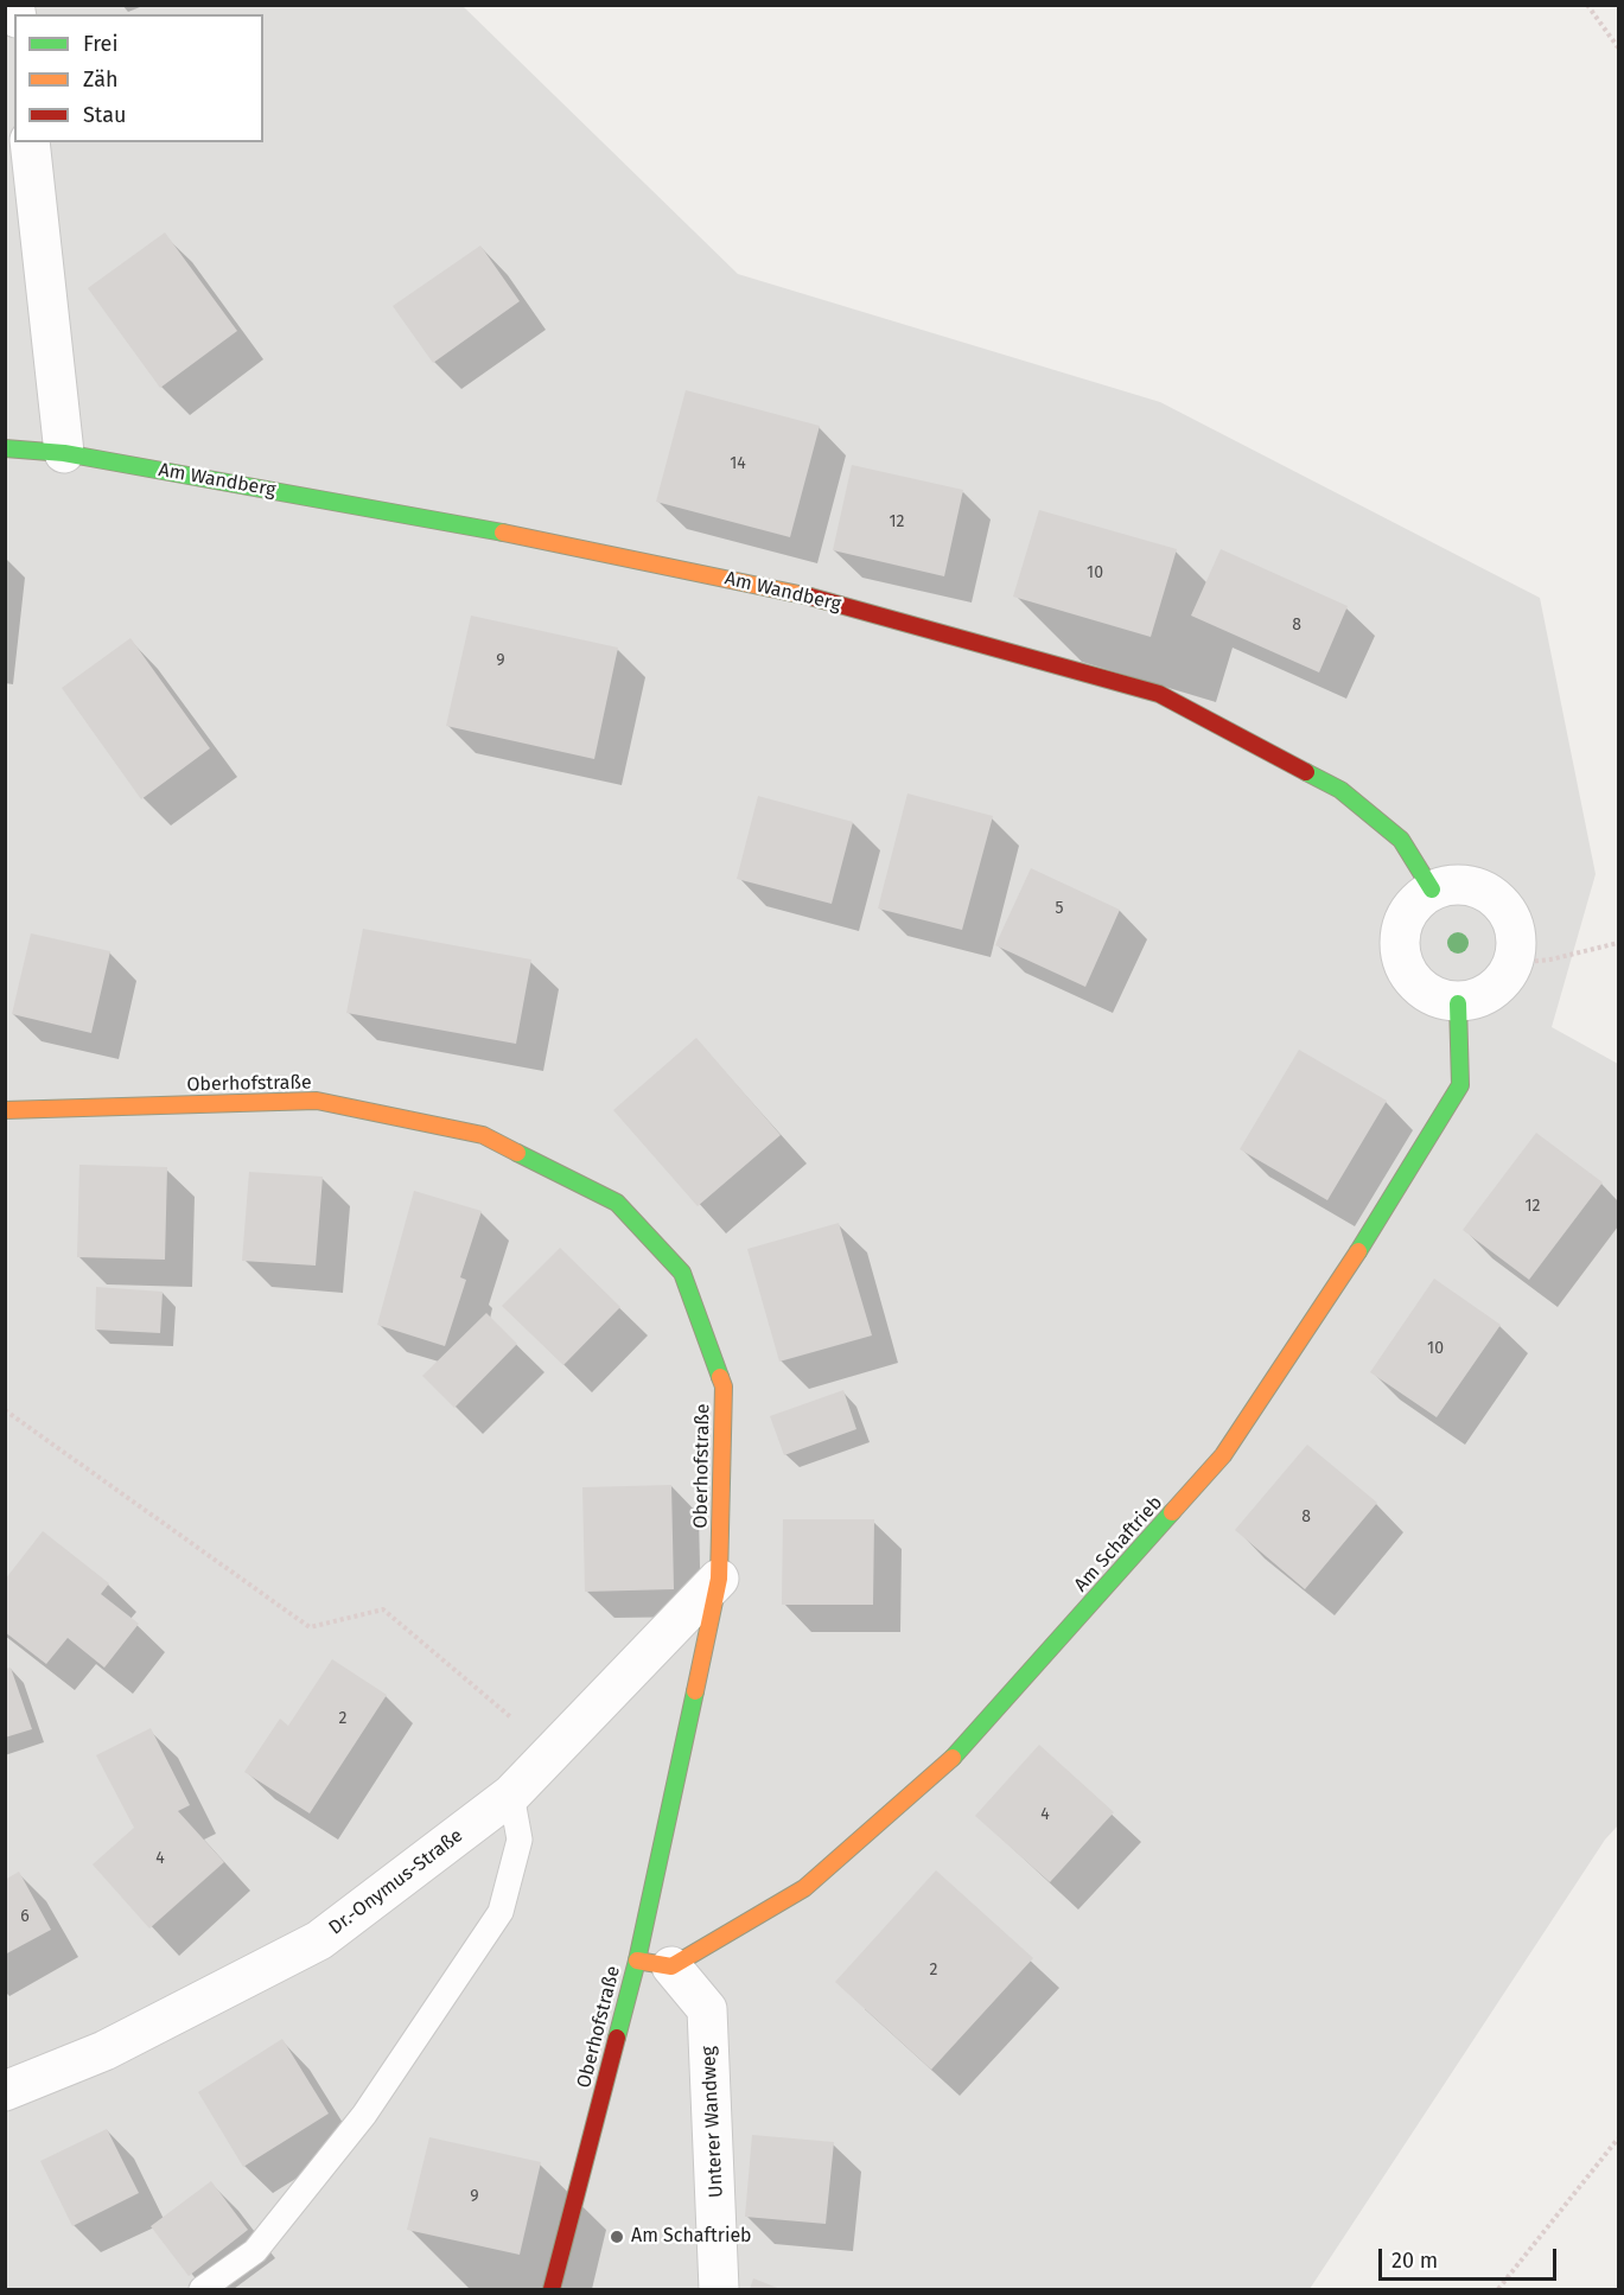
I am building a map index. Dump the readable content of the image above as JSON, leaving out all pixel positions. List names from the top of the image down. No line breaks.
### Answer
{"streets":{"street":["Am Wandberg","Oberhofstraße","Am Schaftrieb","Dr.-Onymus-Straße","Unterer Wandweg"]},"crossings":[["Am Wandberg","Am Schaftrieb"],["Oberhofstraße","Am Schaftrieb"],["Oberhofstraße","Dr.-Onymus-Straße"],["Oberhofstraße","Unterer Wandweg"],["Am Schaftrieb","Unterer Wandweg"]],"places":["Am Schaftrieb"],"house_numbers":["14","12","10","8","9","5","12","10","8","2","4","4","6","2","9"],"legend":["Frei","Zäh","Stau"],"scale_bar":"20 m"}
